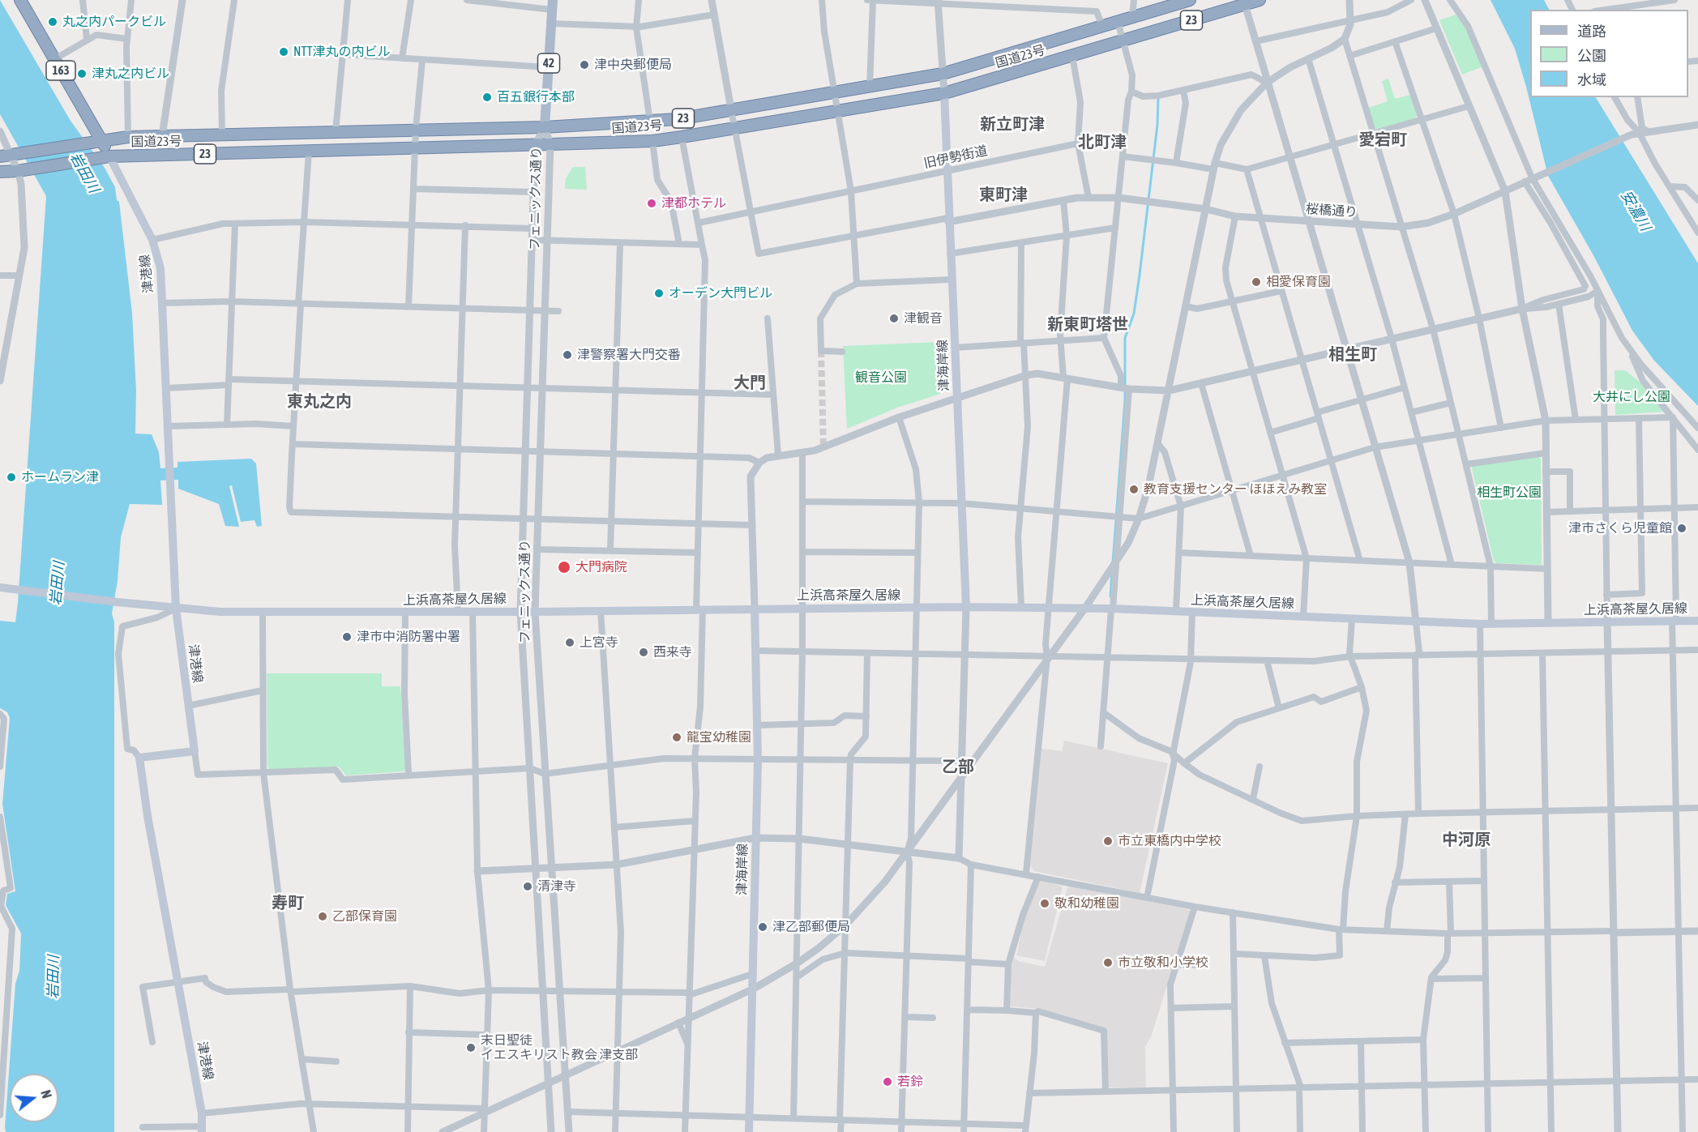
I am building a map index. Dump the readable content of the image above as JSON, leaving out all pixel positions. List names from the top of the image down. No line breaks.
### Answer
{"streets":{"highway":["23","国道23号","163"],"main road":["42","津港線","津海岸線","上浜高茶屋久居線"],"street":["旧伊勢街道","フェニックス通り","桜橋通り"]},"crossings":[["国道23号","42"],["国道23号","163"],["国道23号","フェニックス通り"],["国道23号","津港線"],["国道23号","津海岸線"],["42","フェニックス通り"],["163","津港線"],["旧伊勢街道","津海岸線"],["フェニックス通り","上浜高茶屋久居線"],["桜橋通り","津海岸線"],["津港線","上浜高茶屋久居線"],["津海岸線","上浜高茶屋久居線"]],"districts":["新立町津","愛宕町","北町津","東町津","新東町塔世","相生町","大門","東丸之内","乙部","中河原","寿町"],"water":["岩田川","安濃川"],"parks":["観音公園","大井にし公園","相生町公園"],"places":["丸之内パークビル","NTT津丸の内ビル","津中央郵便局","津丸之内ビル","百五銀行本部","津都ホテル","相愛保育園","オーデン大門ビル","津観音","津警察署大門交番","ホームラン津","教育支援センター ほほえみ教室","津市さくら児童館","大門病院","津市中消防署中署","上宮寺","西来寺","龍宝幼稚園","市立東橋内中学校","清津寺","敬和幼稚園","乙部保育園","津乙部郵便局","市立敬和小学校","末日聖徒 イエスキリスト教会 津支部","若鈴"],"legend":["道路","公園","水域"],"north":"right"}
